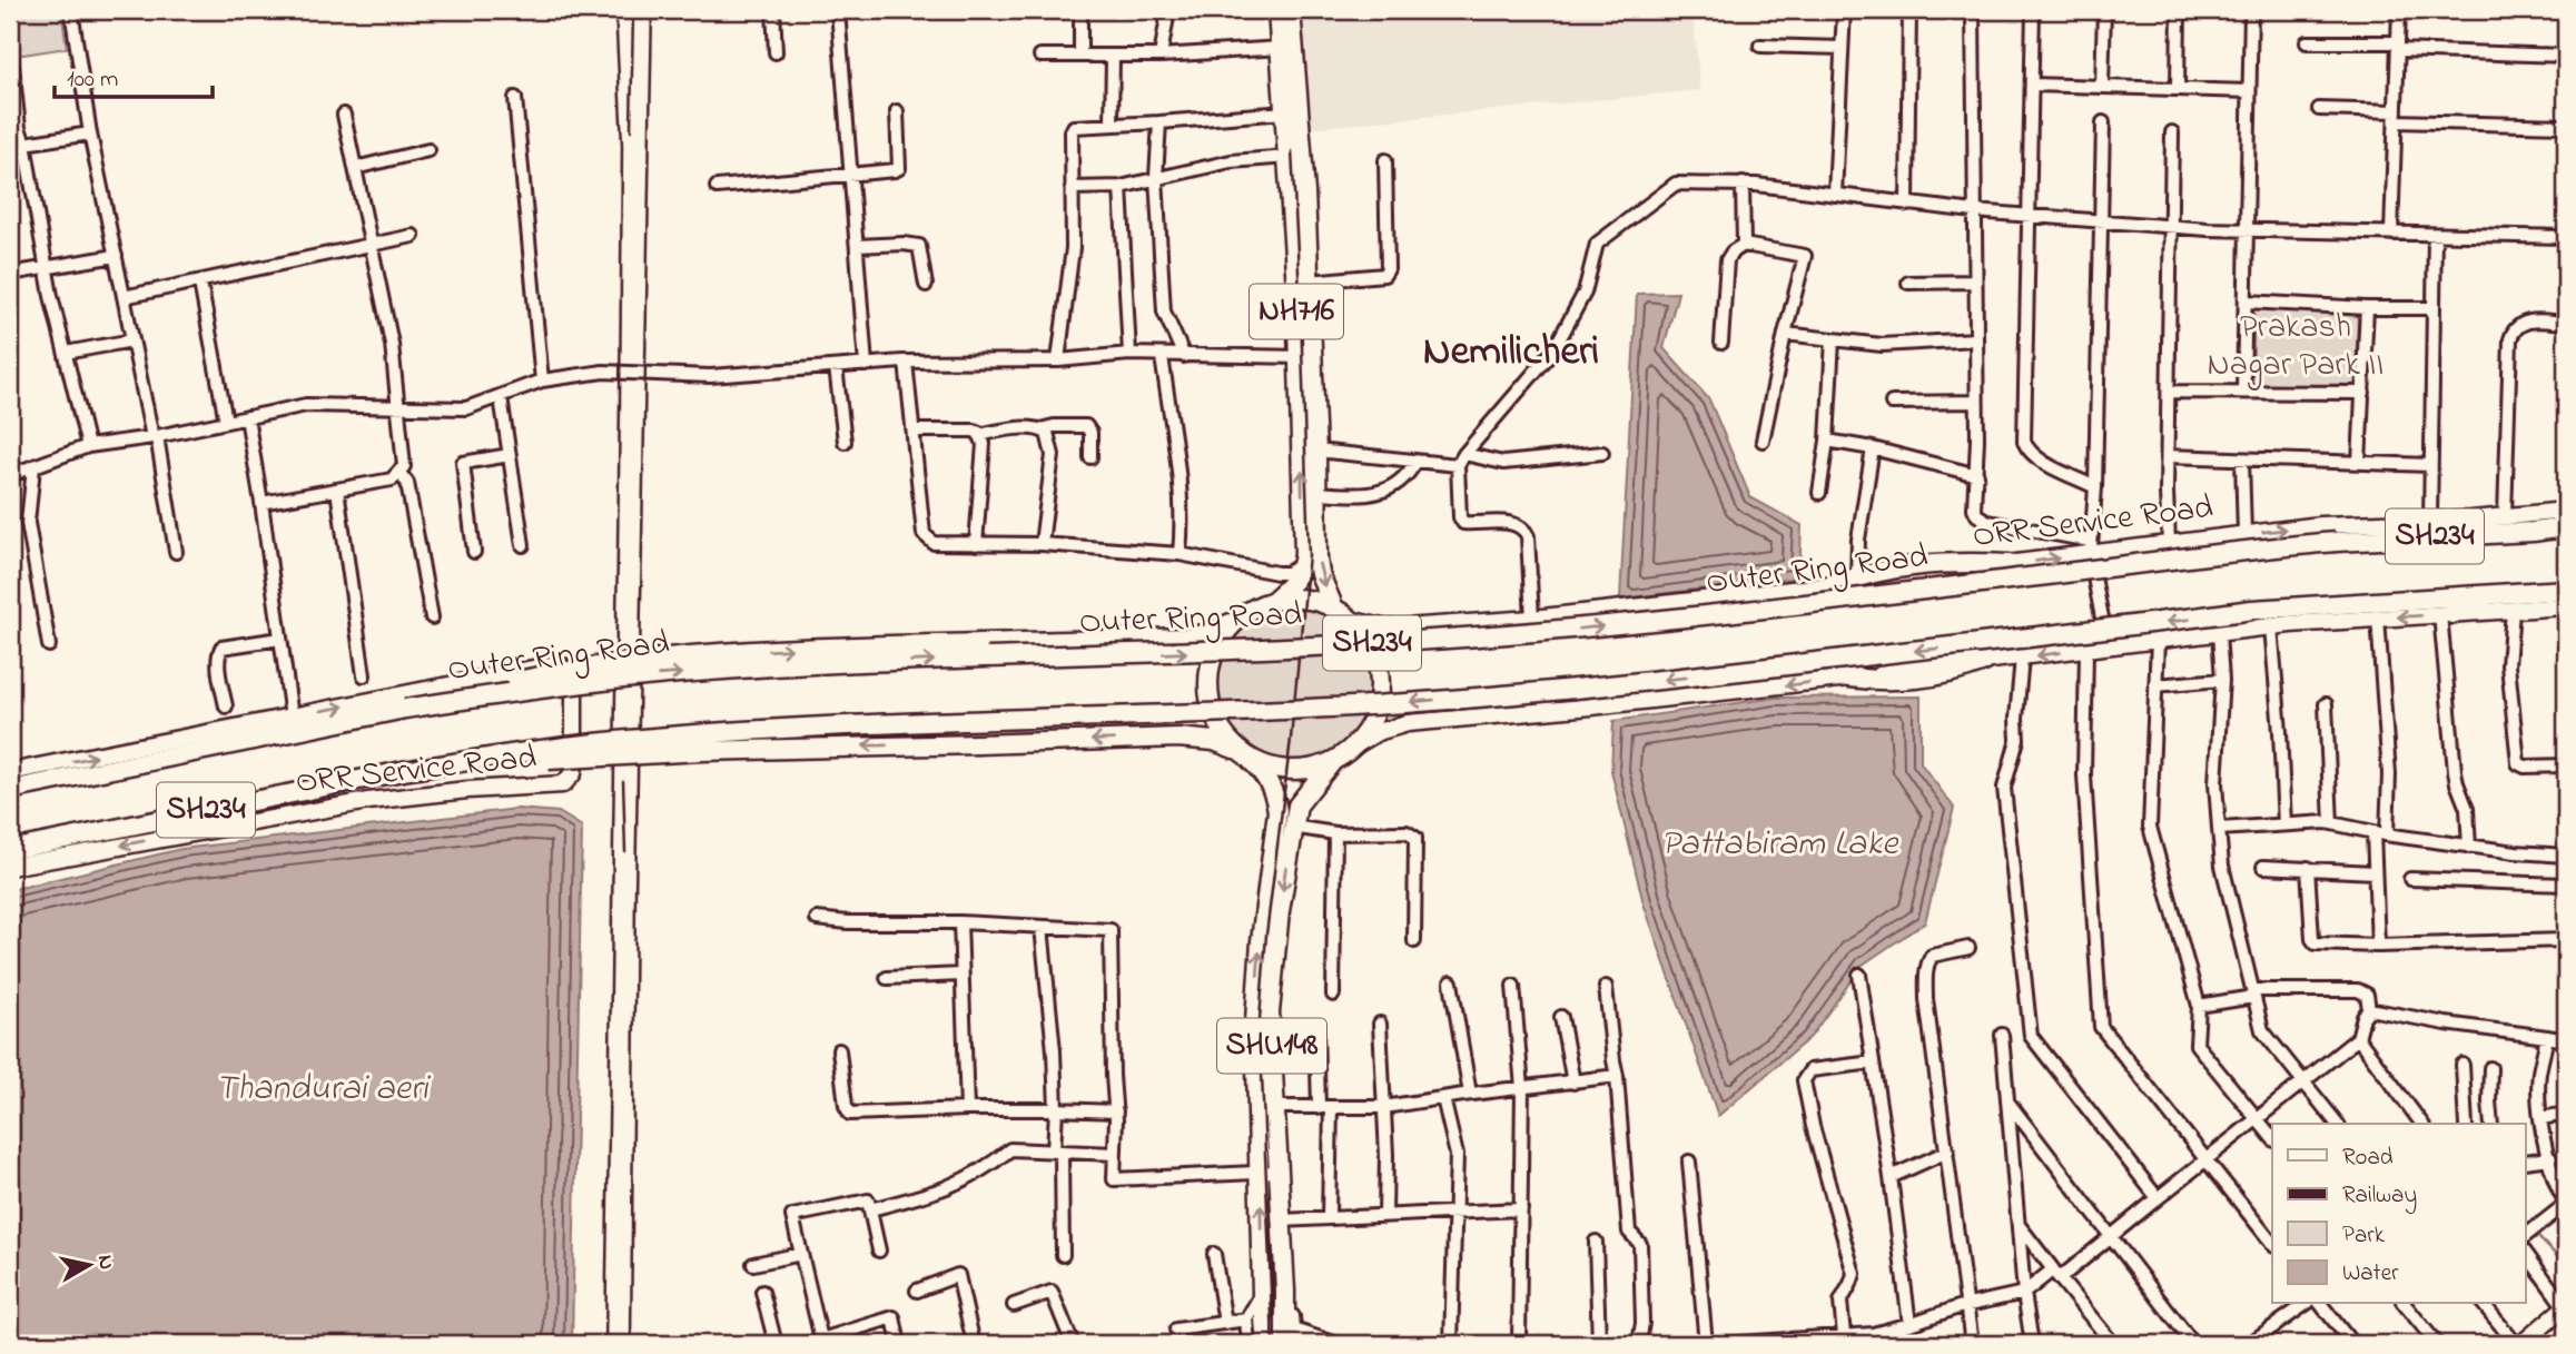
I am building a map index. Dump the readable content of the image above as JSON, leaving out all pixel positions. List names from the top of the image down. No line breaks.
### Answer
{"streets":{"highway":["NH716","SH234","Outer Ring Road","SHU148"],"main road":["ORR Service Road"]},"crossings":[["NH716","ORR Service Road"],["NH716","SHU148"],["ORR Service Road","SHU148"]],"districts":["Nemilicheri"],"water":["Pattabiram Lake","Thandurai aeri"],"parks":["Prakash Nagar Park II"],"legend":["Road","Railway","Park","Water"],"scale_bar":"100 m","north":"right"}
